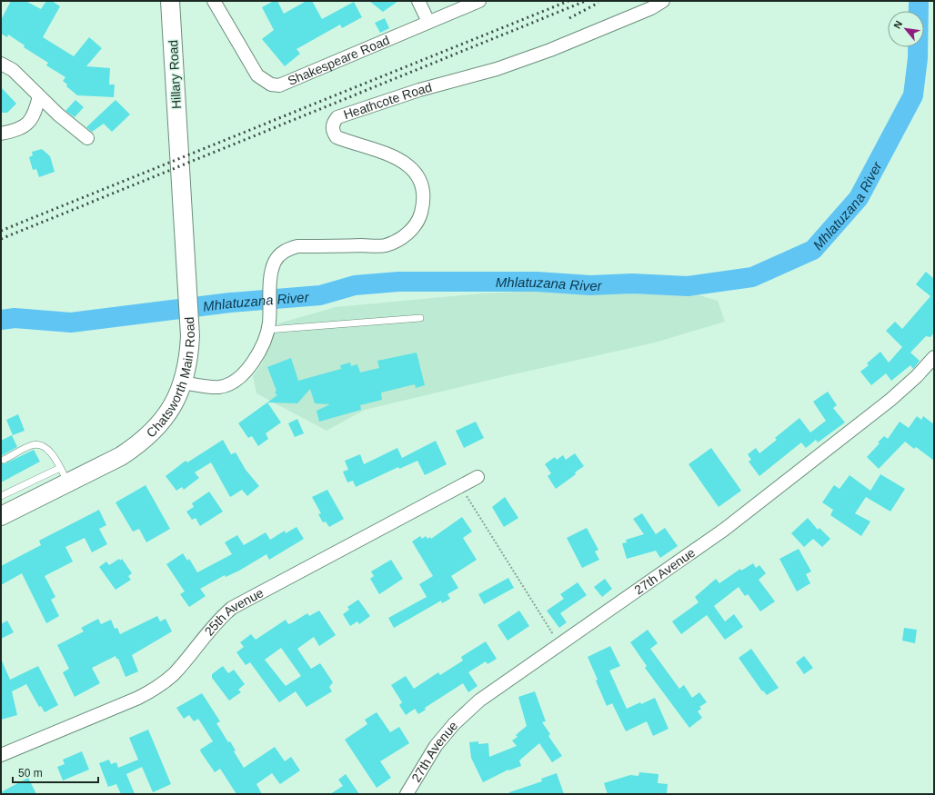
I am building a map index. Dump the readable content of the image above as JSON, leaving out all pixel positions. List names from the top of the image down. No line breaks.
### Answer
{"streets":{"street":["Shakespeare Road","Hillary Road","Heathcote Road","Chatsworth Main Road","27th Avenue","25th Avenue"]},"crossings":[["Hillary Road","Chatsworth Main Road"],["Heathcote Road","Chatsworth Main Road"]],"water":["Mhlatuzana River"],"scale_bar":"50 m","north":"top left"}
